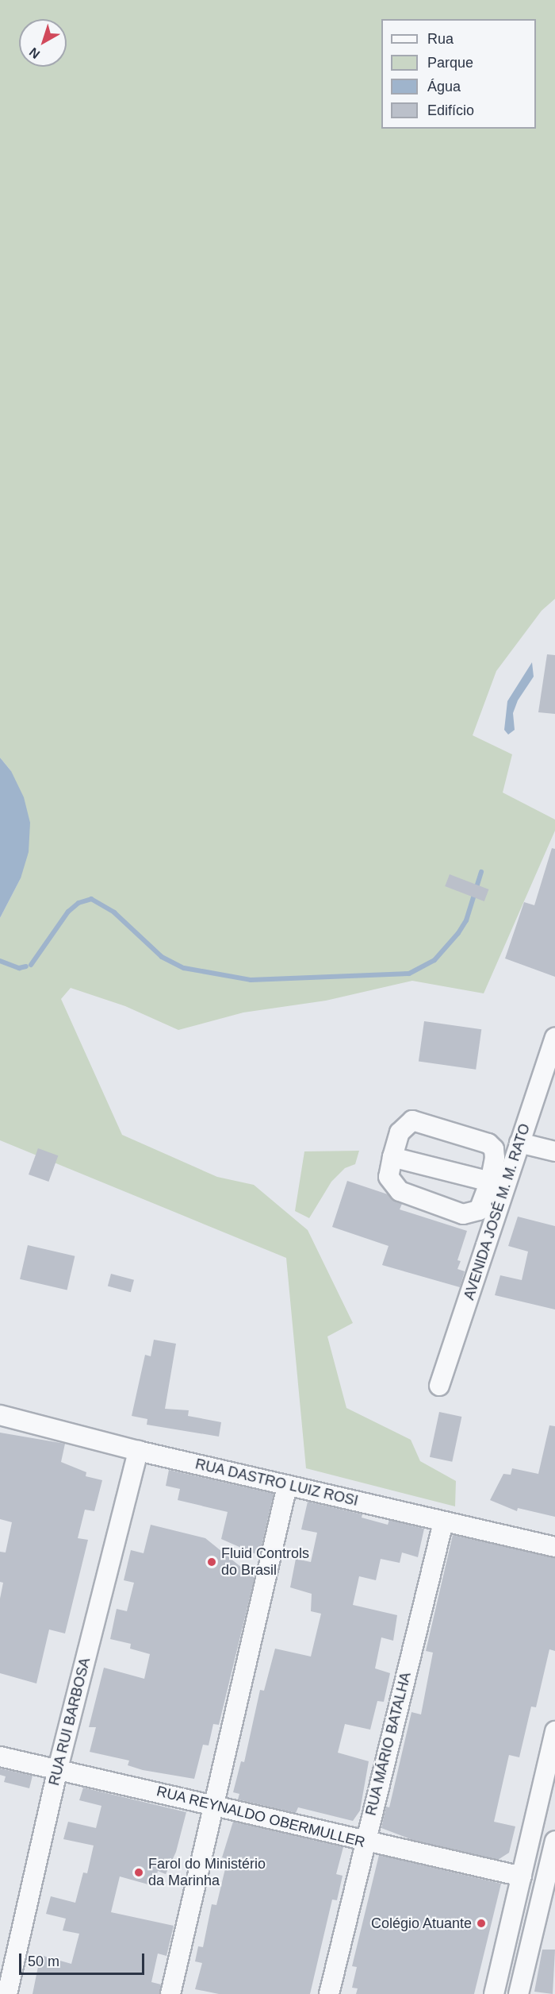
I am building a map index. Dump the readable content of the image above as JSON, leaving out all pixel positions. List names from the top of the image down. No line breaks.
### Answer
{"streets":{"street":["AVENIDA JOSÉ M. M. RATO","RUA DASTRO LUIZ ROSI","RUA RUI BARBOSA","RUA MÁRIO BATALHA","RUA REYNALDO OBERMULLER"]},"crossings":[["RUA DASTRO LUIZ ROSI","RUA RUI BARBOSA"],["RUA DASTRO LUIZ ROSI","RUA MÁRIO BATALHA"],["RUA RUI BARBOSA","RUA REYNALDO OBERMULLER"],["RUA MÁRIO BATALHA","RUA REYNALDO OBERMULLER"]],"places":["Fluid Controls do Brasil","Farol do Ministério da Marinha","Colégio Atuante"],"legend":["Rua","Parque","Água","Edifício"],"scale_bar":"50 m","north":"bottom left"}
